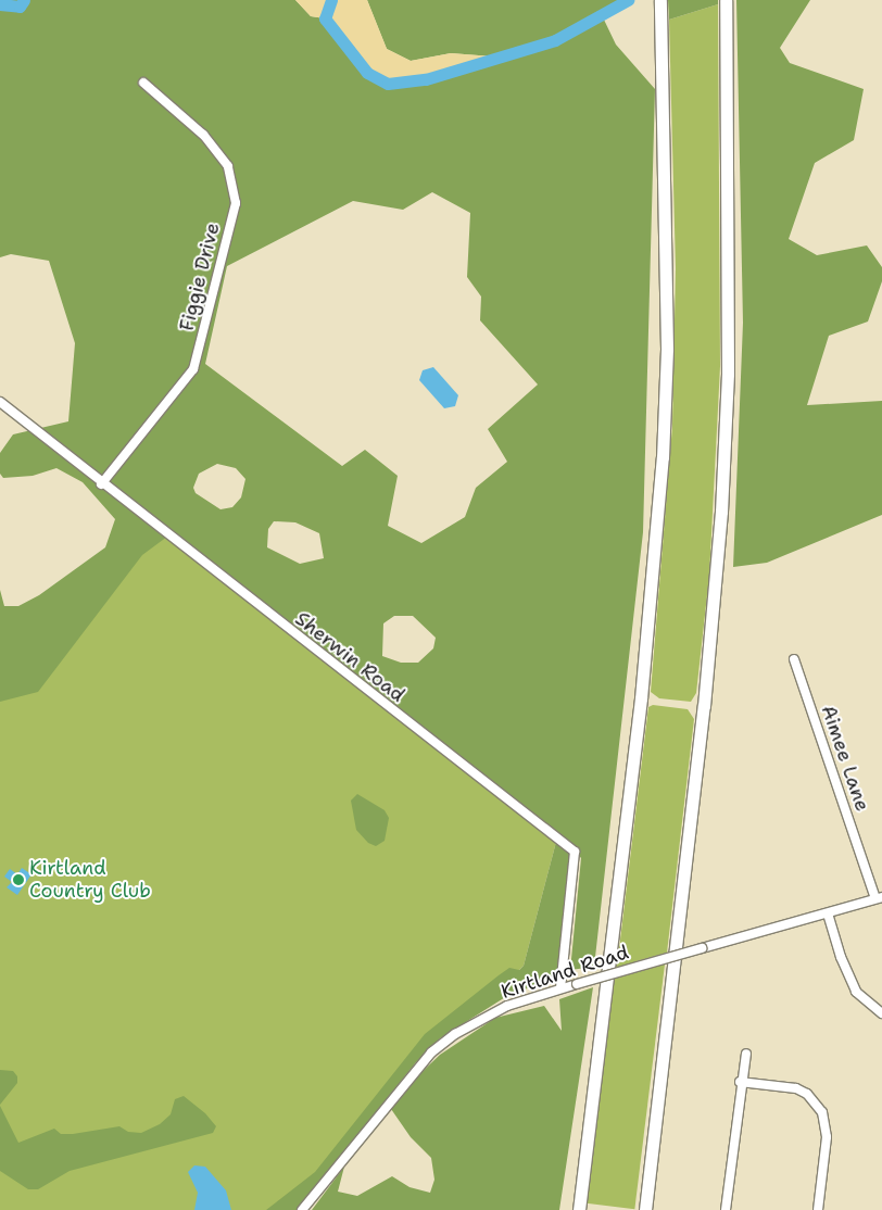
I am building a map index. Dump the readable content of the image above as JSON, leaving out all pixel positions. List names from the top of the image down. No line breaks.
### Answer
{"streets":{"street":["Figgie Drive","Sherwin Road","Aimee Lane","Kirtland Road"]},"crossings":[["Figgie Drive","Sherwin Road"],["Sherwin Road","Kirtland Road"],["Aimee Lane","Kirtland Road"]],"places":["Kirtland Country Club"]}
